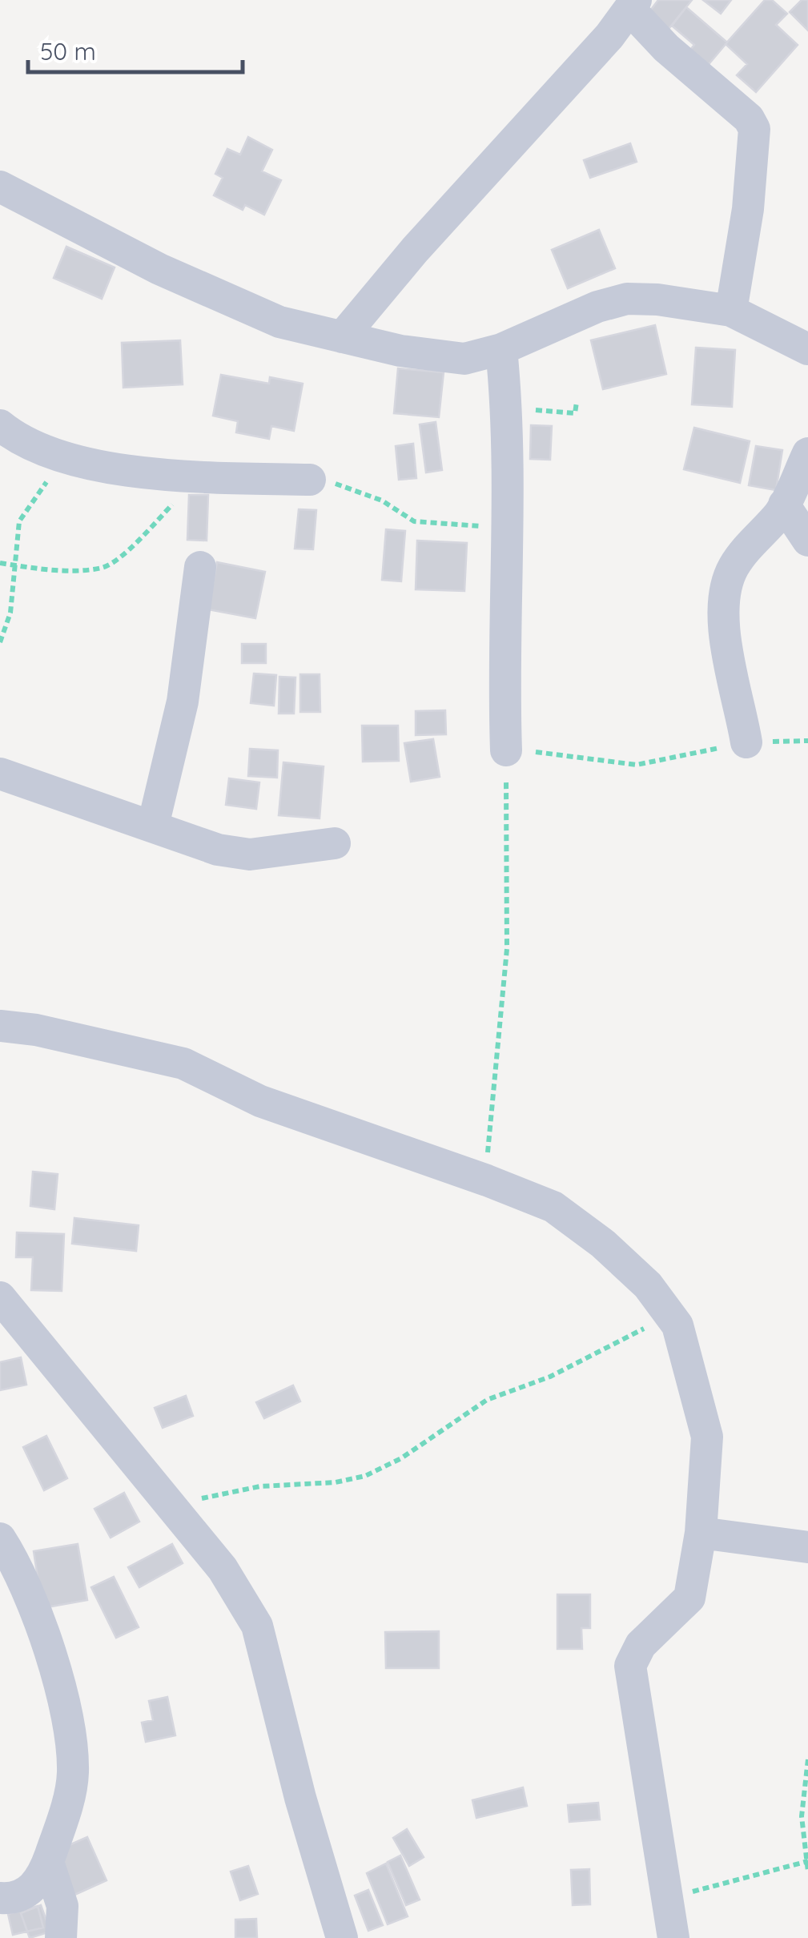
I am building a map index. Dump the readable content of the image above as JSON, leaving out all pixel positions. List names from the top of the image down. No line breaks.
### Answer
{"scale_bar":"50 m"}
